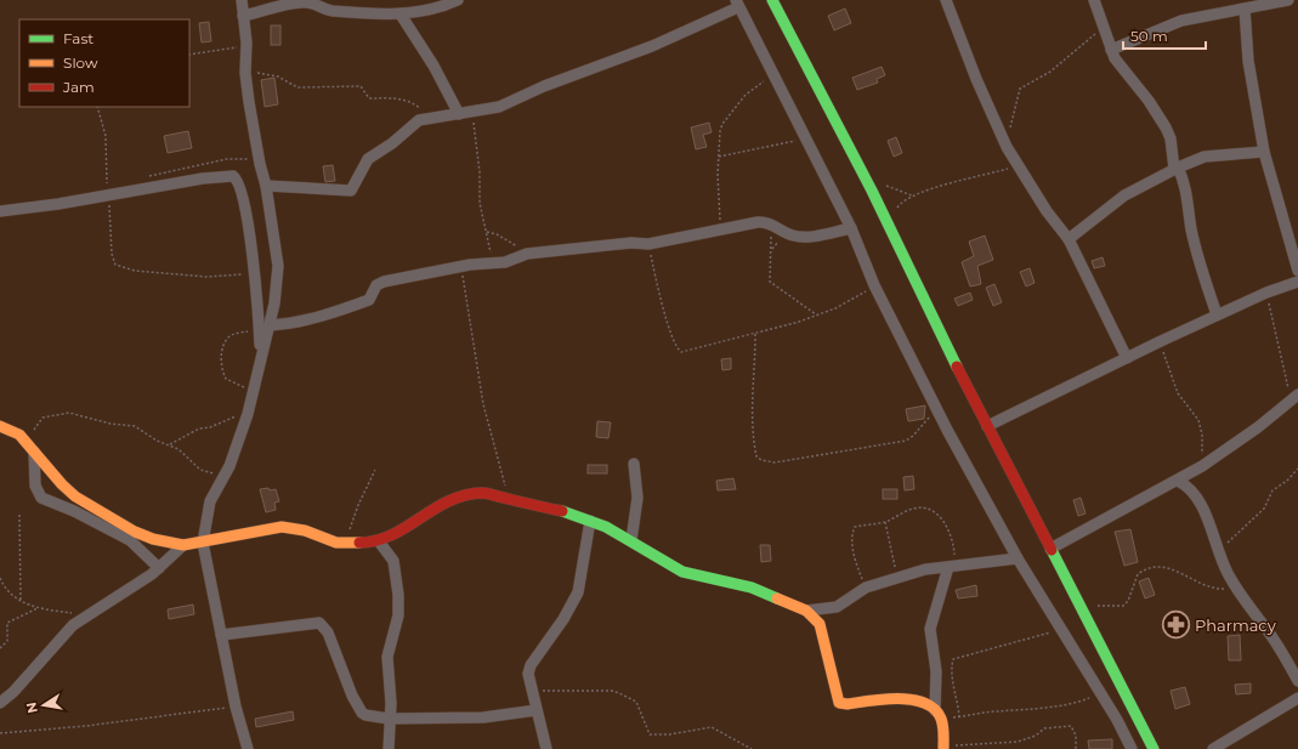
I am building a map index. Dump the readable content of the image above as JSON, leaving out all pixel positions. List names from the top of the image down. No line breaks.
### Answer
{"places":{"pharmacy":["Pharmacy"]},"legend":["Fast","Slow","Jam"],"scale_bar":"50 m","north":"left"}
